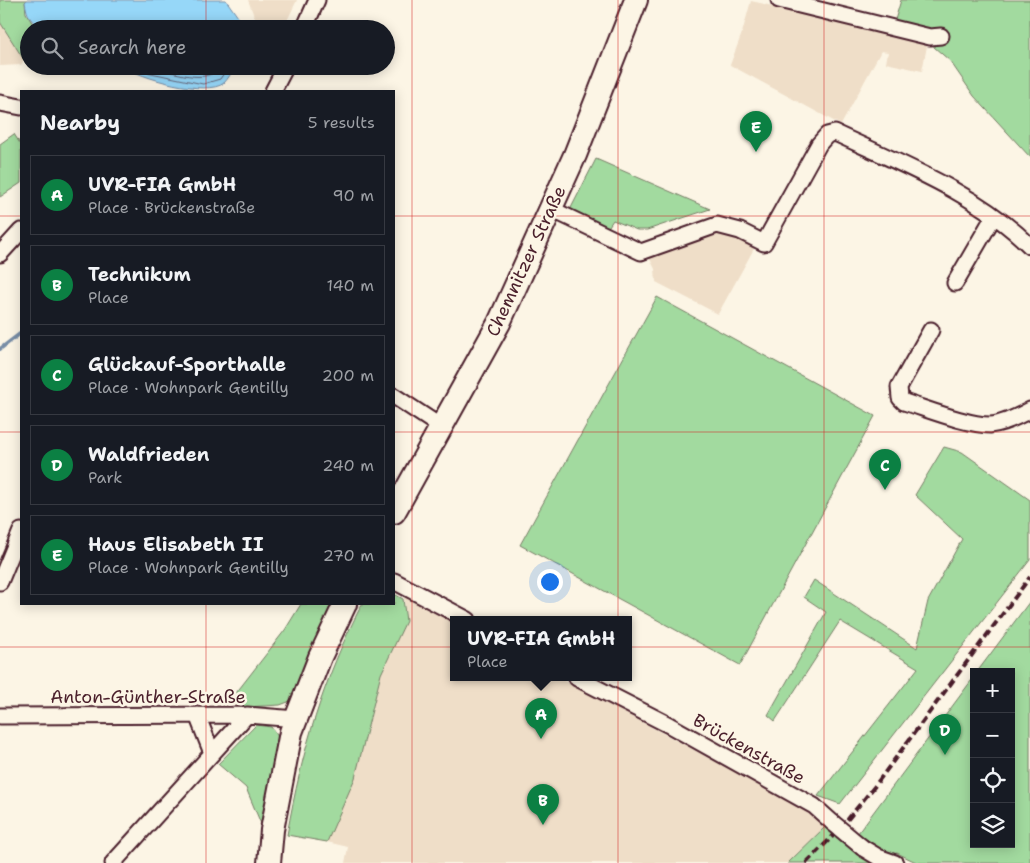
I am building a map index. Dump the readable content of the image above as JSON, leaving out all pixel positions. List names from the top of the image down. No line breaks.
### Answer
{"streets":{"main road":["Chemnitzer Straße"],"street":["Anton-Günther-Straße","Brückenstraße"]},"page":{"search":"Search here","heading":["Nearby","5 results"],"pins":["E","C","A","D","B"],"list":[{"mark":"A","name":"UVR-FIA GmbH","note":"Place · Brückenstraße","value":"90 m"},{"mark":"B","name":"Technikum","note":"Place","value":"140 m"},{"mark":"C","name":"Glückauf-Sporthalle","note":"Place · Wohnpark Gentilly","value":"200 m"},{"mark":"D","name":"Waldfrieden","note":"Park","value":"240 m"},{"mark":"E","name":"Haus Elisabeth II","note":"Place · Wohnpark Gentilly","value":"270 m"}],"popup":["UVR-FIA GmbH","Place"],"map_buttons":["+","−"]}}
